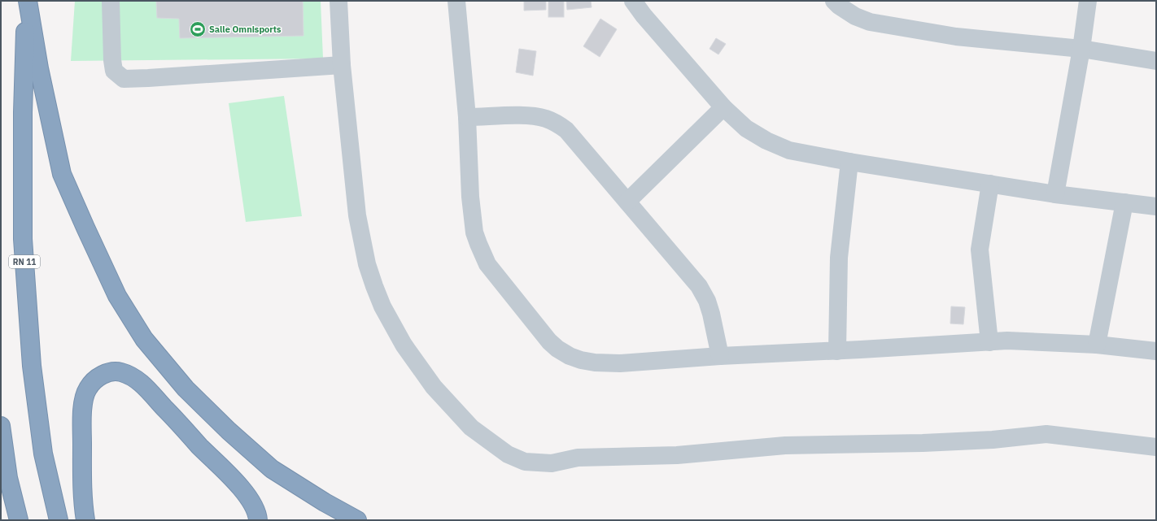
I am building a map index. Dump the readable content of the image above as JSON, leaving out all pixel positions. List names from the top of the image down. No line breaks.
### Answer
{"streets":{"highway":["RN 11"]},"places":{"sports":["Salle Omnisports"]}}
